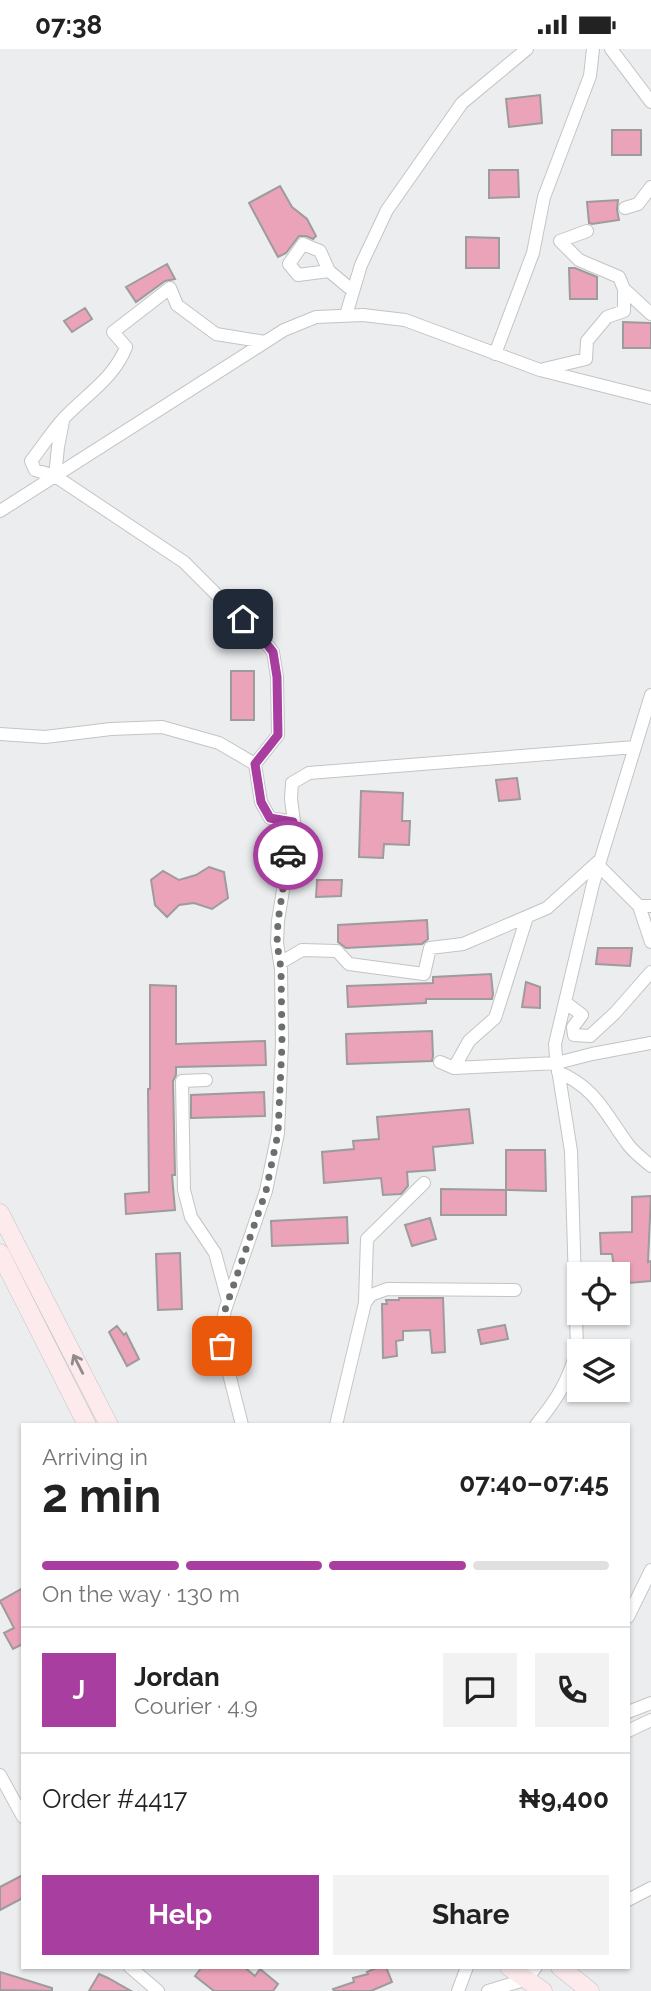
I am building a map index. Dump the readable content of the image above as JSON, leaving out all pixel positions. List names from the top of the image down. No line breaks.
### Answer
{"page":{"status":"07:38","heading":["2 min","Arriving in","07:40–07:45"],"panel":["Jordan","Courier · 4.9","Order #4417","₦9,400"],"bar":"On the way · 130 m","round":"J","buttons":["Help","Share"]}}
